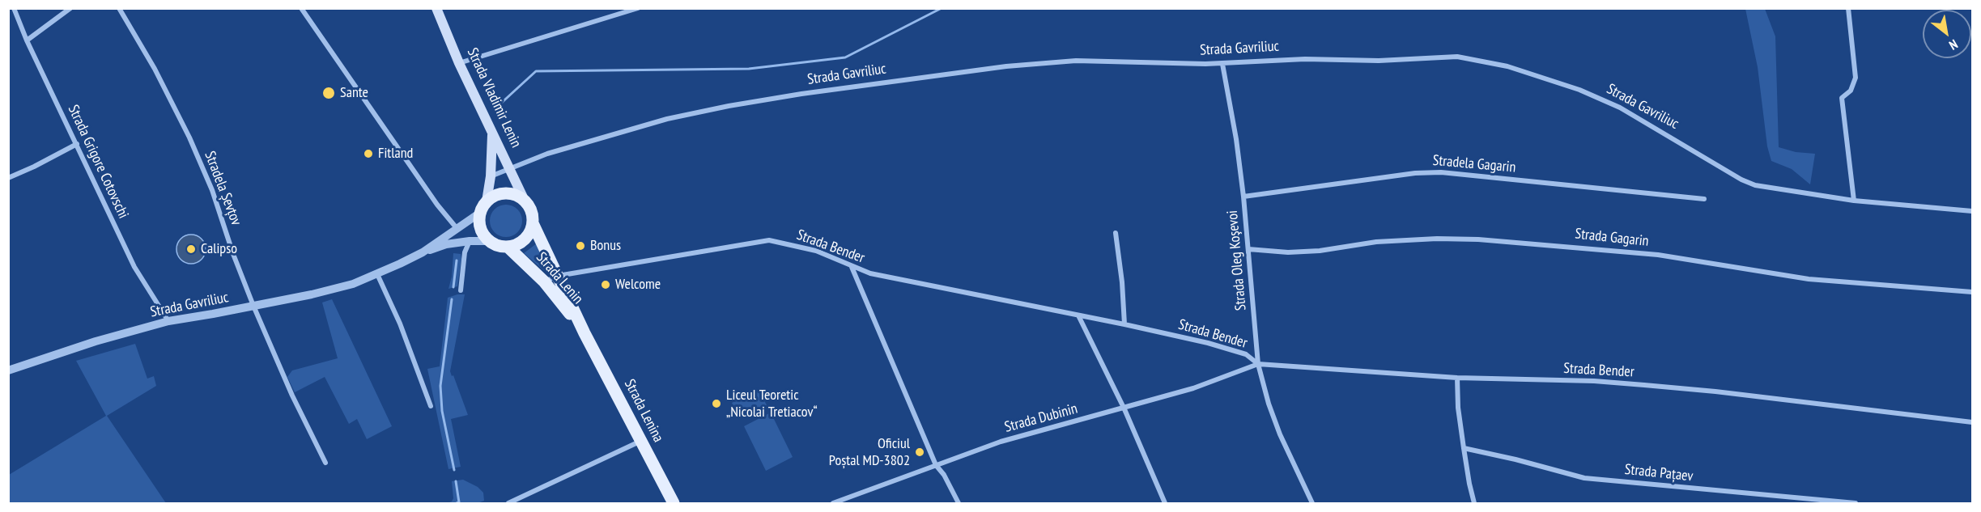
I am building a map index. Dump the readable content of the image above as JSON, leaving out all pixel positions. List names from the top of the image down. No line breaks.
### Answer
{"streets":{"main road":["Strada Vladimir Lenin","Strada Lenin","Strada Lenina"],"street":["Strada Gavriliuc","Strada Grigore Cotovschi","Stradela Gagarin","Stradela Șevțov","Strada Gagarin","Strada Bender","Strada Oleg Koşevoi","Strada Dubinin","Strada Pațaev"]},"crossings":[["Strada Gavriliuc","Strada Vladimir Lenin"],["Strada Gavriliuc","Strada Grigore Cotovschi"],["Strada Gavriliuc","Stradela Șevțov"],["Strada Gavriliuc","Strada Oleg Koşevoi"],["Strada Gavriliuc","Strada Lenin"],["Strada Vladimir Lenin","Strada Lenin"],["Stradela Gagarin","Strada Oleg Koşevoi"],["Strada Gagarin","Strada Oleg Koşevoi"],["Strada Bender","Strada Oleg Koşevoi"],["Strada Bender","Strada Lenin"],["Strada Bender","Strada Dubinin"],["Strada Oleg Koşevoi","Strada Dubinin"],["Strada Lenin","Strada Lenina"]],"places":["Sante","Fitland","Bonus","Calipso","Welcome","Liceul Teoretic „Nicolai Tretiacov“","Oficiul Poștal MD-3802"],"north":"bottom right"}
